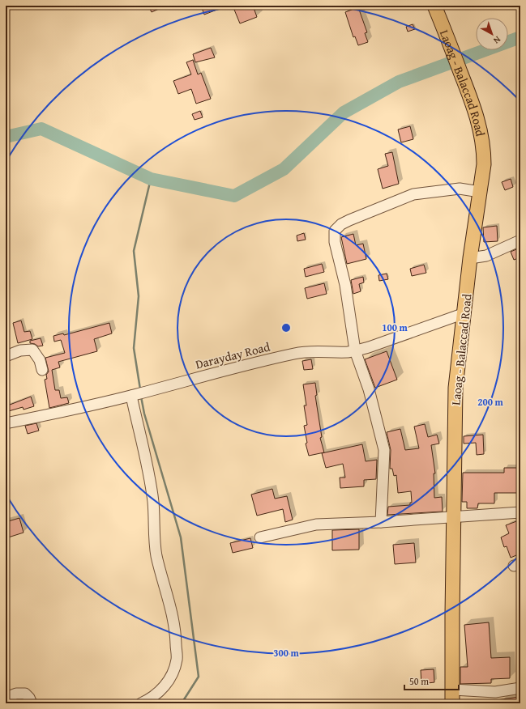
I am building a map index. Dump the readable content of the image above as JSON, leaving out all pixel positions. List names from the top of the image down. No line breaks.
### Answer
{"streets":{"main road":["Laoag - Balaccad Road"],"street":["Darayday Road"]},"crossings":[["Laoag - Balaccad Road","Darayday Road"]],"scale_bar":"50 m","north":"bottom right","rings":["100 m","200 m","300 m"]}
